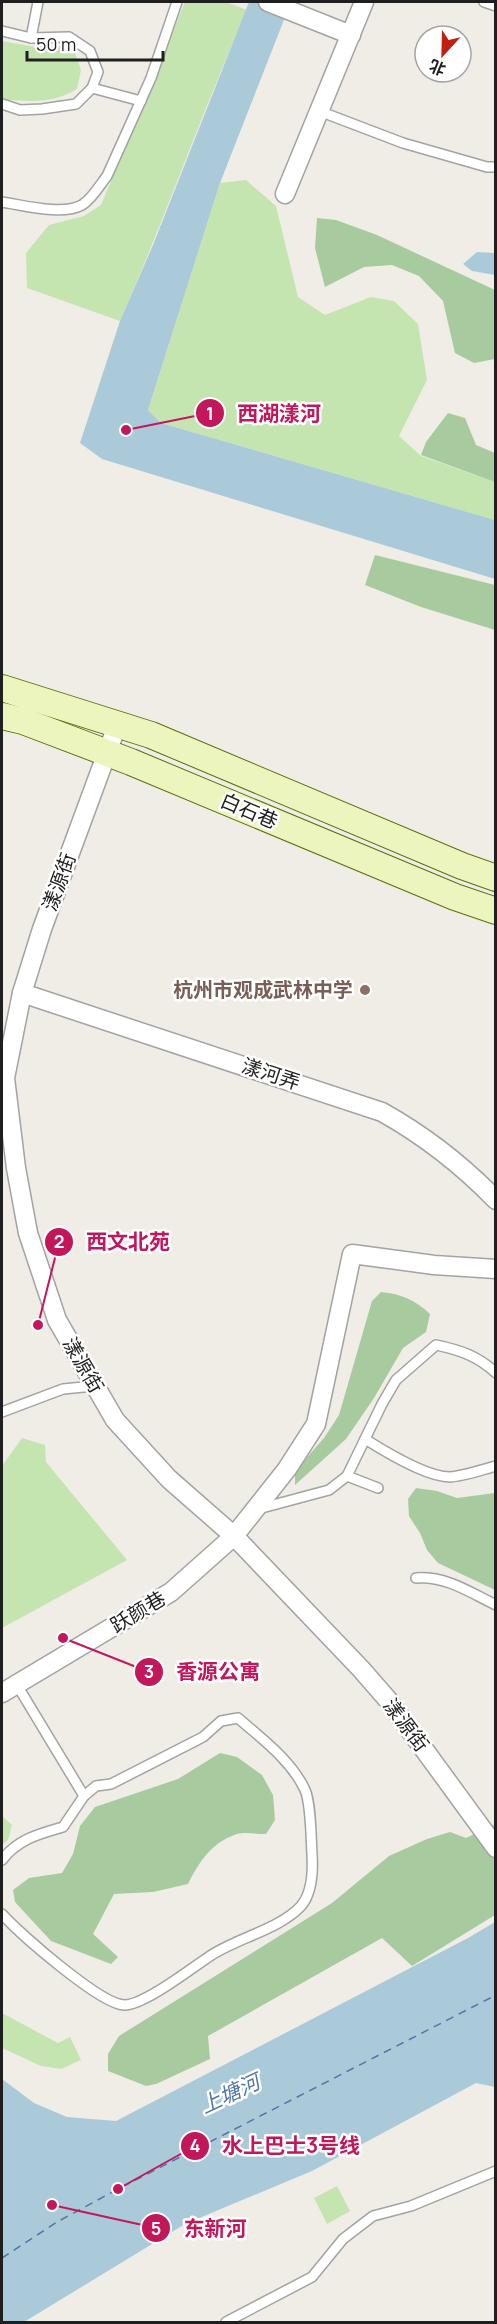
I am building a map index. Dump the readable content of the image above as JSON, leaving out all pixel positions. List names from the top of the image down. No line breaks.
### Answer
{"streets":{"main road":["白石巷"],"street":["漾源街","漾河弄","跃颜巷"]},"crossings":[["白石巷","漾源街"],["漾源街","漾河弄"],["漾源街","跃颜巷"]],"water":["上塘河"],"places":["西湖漾河","杭州市观成武林中学","西文北苑","香源公寓","水上巴士3号线","东新河"],"scale_bar":"50 m","north":"bottom"}
